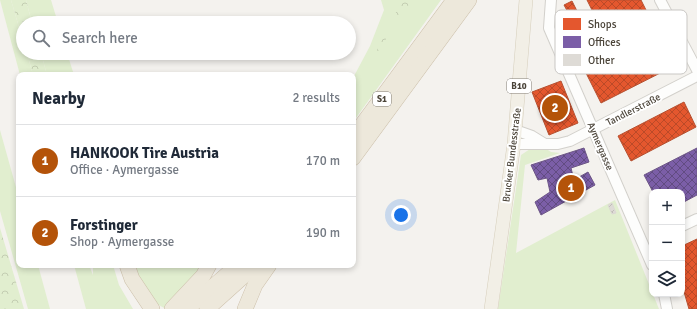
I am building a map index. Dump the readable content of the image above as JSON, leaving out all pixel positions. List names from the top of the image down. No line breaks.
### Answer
{"streets":{"highway":["S1"],"main road":["B10","Brucker Bundesstraße"],"street":["Tandlerstraße","Aymergasse"]},"crossings":[["Tandlerstraße","Aymergasse"],["Tandlerstraße","Brucker Bundesstraße"]],"legend":["Shops","Offices","Other"],"page":{"search":"Search here","heading":["Nearby","2 results"],"pins":["2","1"],"list":[{"mark":"1","name":"HANKOOK Tire Austria","note":"Office · Aymergasse","value":"170 m"},{"mark":"2","name":"Forstinger","note":"Shop · Aymergasse","value":"190 m"}],"map_buttons":["+","−"]}}
